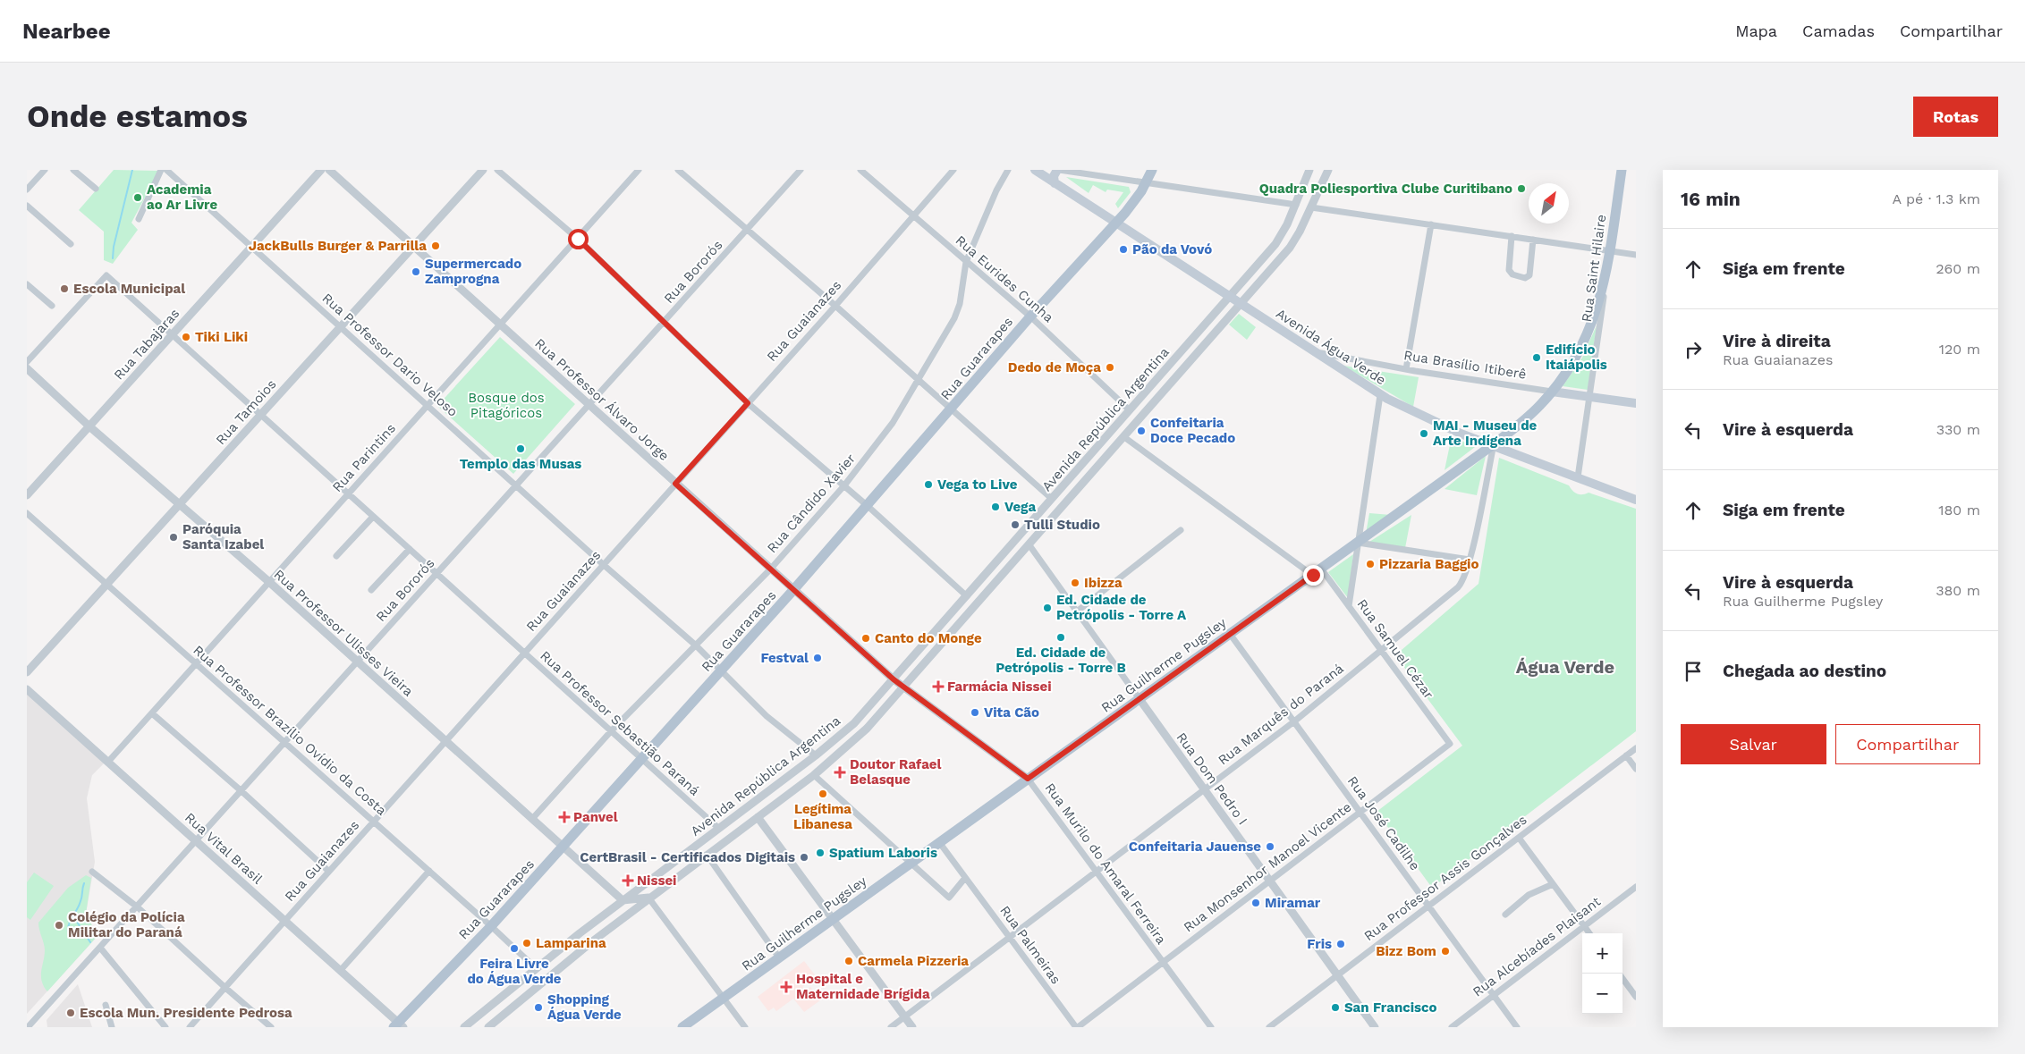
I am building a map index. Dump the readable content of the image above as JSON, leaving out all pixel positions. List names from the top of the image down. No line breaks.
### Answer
{"streets":{"main road":["Rua Saint Hilaire","Avenida Água Verde","Rua Guararapes","Rua Brasílio Itiberê","Rua Guilherme Pugsley"],"street":["Rua Bororós","Rua Eurides Cunha","Rua Guaianazes","Rua Tabajaras","Rua Professor Dario Veloso","Rua Professor Álvaro Jorge","Rua Tamoios","Avenida República Argentina","Rua Parintins","Rua Cândido Xavier","Rua Professor Ulisses Vieira","Rua Samuel Cézar","Rua Marquês do Paraná","Rua Professor Sebastião Paraná","Rua Professor Brazílio Ovídio da Costa","Rua Dom Pedro I","Rua José Cadilhe","Rua Vital Brasil","Rua Murilo do Amaral Ferreira","Rua Monsenhor Manoel Vicente","Rua Professor Assis Gonçalves","Rua Palmeiras","Rua Alcebíades Plaisant"]},"crossings":[["Rua Saint Hilaire","Avenida Água Verde"],["Rua Saint Hilaire","Rua Brasílio Itiberê"],["Rua Saint Hilaire","Rua Guilherme Pugsley"],["Rua Bororós","Rua Professor Dario Veloso"],["Rua Bororós","Rua Professor Álvaro Jorge"],["Rua Bororós","Rua Professor Ulisses Vieira"],["Rua Bororós","Rua Professor Sebastião Paraná"],["Rua Bororós","Rua Professor Brazílio Ovídio da Costa"],["Rua Bororós","Rua Vital Brasil"],["Rua Eurides Cunha","Rua Guaianazes"],["Rua Eurides Cunha","Rua Guararapes"],["Rua Eurides Cunha","Avenida República Argentina"],["Rua Eurides Cunha","Rua Cândido Xavier"],["Rua Guaianazes","Rua Professor Dario Veloso"],["Rua Guaianazes","Rua Professor Álvaro Jorge"],["Rua Guaianazes","Rua Professor Ulisses Vieira"],["Rua Guaianazes","Rua Professor Sebastião Paraná"],["Rua Guaianazes","Rua Professor Brazílio Ovídio da Costa"],["Rua Guaianazes","Rua Vital Brasil"],["Rua Tabajaras","Rua Professor Dario Veloso"],["Rua Tabajaras","Rua Professor Ulisses Vieira"],["Rua Tabajaras","Rua Professor Sebastião Paraná"],["Avenida Água Verde","Rua Guararapes"],["Avenida Água Verde","Rua Brasílio Itiberê"],["Avenida Água Verde","Avenida República Argentina"],["Avenida Água Verde","Rua Guilherme Pugsley"],["Avenida Água Verde","Rua Marquês do Paraná"],["Rua Professor Dario Veloso","Rua Guararapes"],["Rua Professor Dario Veloso","Rua Tamoios"],["Rua Professor Dario Veloso","Avenida República Argentina"],["Rua Professor Dario Veloso","Rua Parintins"],["Rua Professor Dario Veloso","Rua Cândido Xavier"],["Rua Guararapes","Rua Professor Álvaro Jorge"],["Rua Guararapes","Rua Professor Ulisses Vieira"],["Rua Guararapes","Rua Professor Sebastião Paraná"],["Rua Guararapes","Rua Professor Brazílio Ovídio da Costa"],["Rua Guararapes","Rua Vital Brasil"],["Rua Brasílio Itiberê","Rua Guilherme Pugsley"],["Rua Professor Álvaro Jorge","Rua Tamoios"],["Rua Professor Álvaro Jorge","Avenida República Argentina"],["Rua Professor Álvaro Jorge","Rua Parintins"],["Rua Professor Álvaro Jorge","Rua Cândido Xavier"],["Rua Professor Álvaro Jorge","Rua Murilo do Amaral Ferreira"],["Rua Tamoios","Rua Professor Ulisses Vieira"],["Rua Tamoios","Rua Professor Sebastião Paraná"],["Rua Tamoios","Rua Professor Brazílio Ovídio da Costa"],["Avenida República Argentina","Rua Professor Ulisses Vieira"],["Avenida República Argentina","Rua Samuel Cézar"],["Avenida República Argentina","Rua Professor Sebastião Paraná"],["Avenida República Argentina","Rua Professor Brazílio Ovídio da Costa"],["Avenida República Argentina","Rua Dom Pedro I"],["Avenida República Argentina","Rua Murilo do Amaral Ferreira"],["Rua Parintins","Rua Professor Ulisses Vieira"],["Rua Parintins","Rua Professor Sebastião Paraná"],["Rua Parintins","Rua Professor Brazílio Ovídio da Costa"],["Rua Parintins","Rua Vital Brasil"],["Rua Cândido Xavier","Rua Professor Ulisses Vieira"],["Rua Cândido Xavier","Rua Professor Sebastião Paraná"],["Rua Samuel Cézar","Rua Guilherme Pugsley"],["Rua Samuel Cézar","Rua Marquês do Paraná"],["Rua Samuel Cézar","Rua Monsenhor Manoel Vicente"],["Rua Guilherme Pugsley","Rua Marquês do Paraná"],["Rua Guilherme Pugsley","Rua Dom Pedro I"],["Rua Guilherme Pugsley","Rua José Cadilhe"],["Rua Guilherme Pugsley","Rua Murilo do Amaral Ferreira"],["Rua Guilherme Pugsley","Rua Palmeiras"],["Rua Marquês do Paraná","Rua Dom Pedro I"],["Rua Marquês do Paraná","Rua José Cadilhe"],["Rua Marquês do Paraná","Rua Murilo do Amaral Ferreira"],["Rua Marquês do Paraná","Rua Palmeiras"],["Rua Dom Pedro I","Rua Monsenhor Manoel Vicente"],["Rua Dom Pedro I","Rua Professor Assis Gonçalves"],["Rua José Cadilhe","Rua Monsenhor Manoel Vicente"],["Rua José Cadilhe","Rua Professor Assis Gonçalves"],["Rua José Cadilhe","Rua Alcebíades Plaisant"],["Rua Murilo do Amaral Ferreira","Rua Monsenhor Manoel Vicente"],["Rua Monsenhor Manoel Vicente","Rua Palmeiras"]],"districts":["Água Verde"],"parks":["Bosque dos Pitagóricos"],"places":{"other":["Quadra Poliesportiva Clube Curitibano","Academia ao Ar Livre","JackBulls Burger & Parrilla","Pão da Vovó","Supermercado Zamprogna","Escola Municipal","Tiki Liki","Edifício Itaiápolis","Dedo de Moça","Confeitaria Doce Pecado","MAI - Museu de Arte Indígena","Templo das Musas","Vega to Live","Vega","Tulli Studio","Paróquia Santa Izabel","Pizzaria Baggio","Ibizza","Ed. Cidade de Petrópolis - Torre A","Ed. Cidade de Petrópolis - Torre B","Canto do Monge","Festval","Vita Cão","Legítima Libanesa","Confeitaria Jauense","Spatium Laboris","CertBrasil - Certificados Digitais","Miramar","Colégio da Polícia Militar do Paraná","Lamparina","Fris","Feira Livre do Água Verde","Bizz Bom","Carmela Pizzeria","Shopping Água Verde","San Francisco","Escola Mun. Presidente Pedrosa"],"health":["Farmácia Nissei","Doutor Rafael Belasque","Panvel","Nissei","Hospital e Maternidade Brígida"]},"north":"top right","page":{"header":"Nearbee","nav":["Mapa","Camadas","Compartilhar"],"buttons":["Rotas",["Salvar","Compartilhar"]],"title":"Onde estamos","heading":["16 min","A pé · 1.3 km"],"list":[["Siga em frente","260 m"],["Vire à direita","Rua Guaianazes","120 m"],["Vire à esquerda","330 m"],["Siga em frente","180 m"],["Vire à esquerda","Rua Guilherme Pugsley","380 m"],"Chegada ao destino"],"map_buttons":["+","−"]}}
